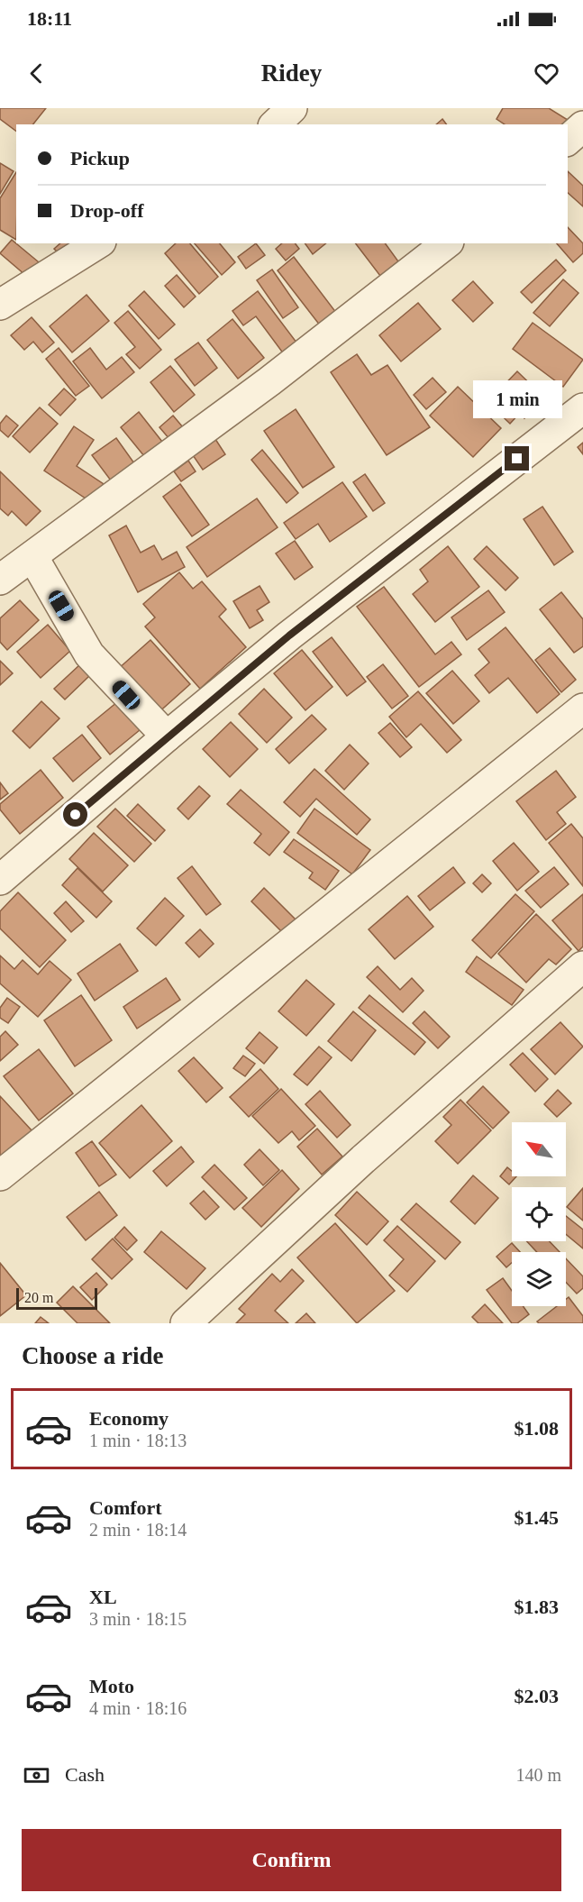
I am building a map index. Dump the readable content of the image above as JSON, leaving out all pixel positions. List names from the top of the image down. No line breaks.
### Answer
{"scale_bar":"20 m","north":"top left","page":{"status":"18:11","header":"Ridey","banner":["Pickup","Drop-off"],"bubble":"1 min","scale":"20 m","heading":"Choose a ride","list":[{"name":"Economy","note":"1 min · 18:13","value":"$1.08"},{"name":"Comfort","note":"2 min · 18:14","value":"$1.45"},{"name":"XL","note":"3 min · 18:15","value":"$1.83"},{"name":"Moto","note":"4 min · 18:16","value":"$2.03"}],"pay":["Cash","140 m"],"buttons":"Confirm"}}
